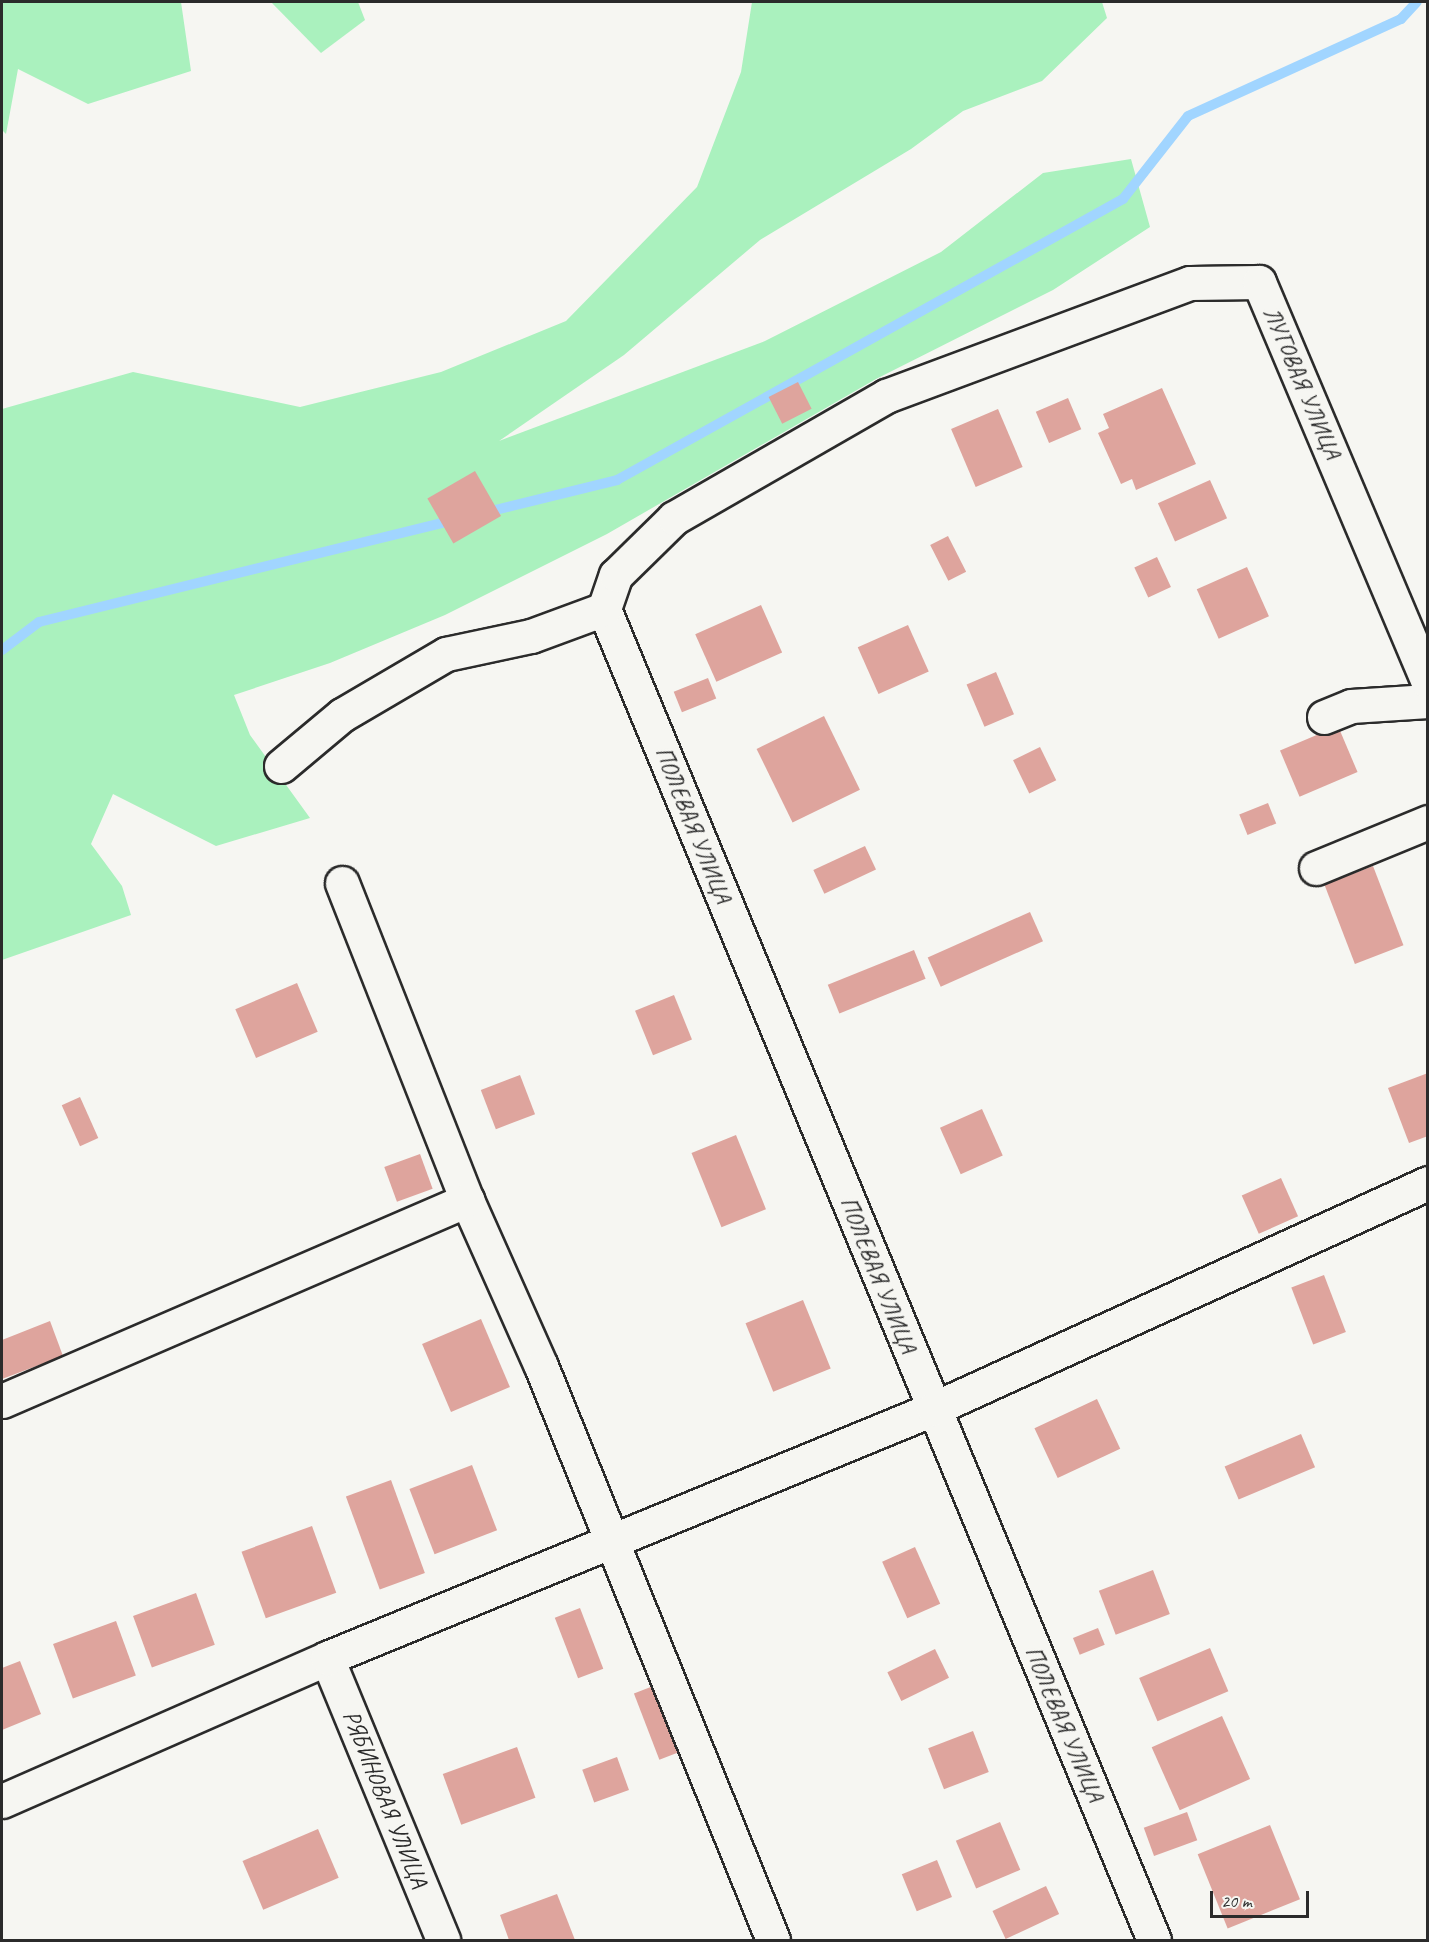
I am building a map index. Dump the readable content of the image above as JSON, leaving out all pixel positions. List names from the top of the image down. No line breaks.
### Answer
{"streets":{"street":["ЛУГОВАЯ УЛИЦА","ПОЛЕВАЯ УЛИЦА","РЯБИНОВАЯ УЛИЦА"]},"crossings":[["ЛУГОВАЯ УЛИЦА","ПОЛЕВАЯ УЛИЦА"]],"scale_bar":"20 m"}
